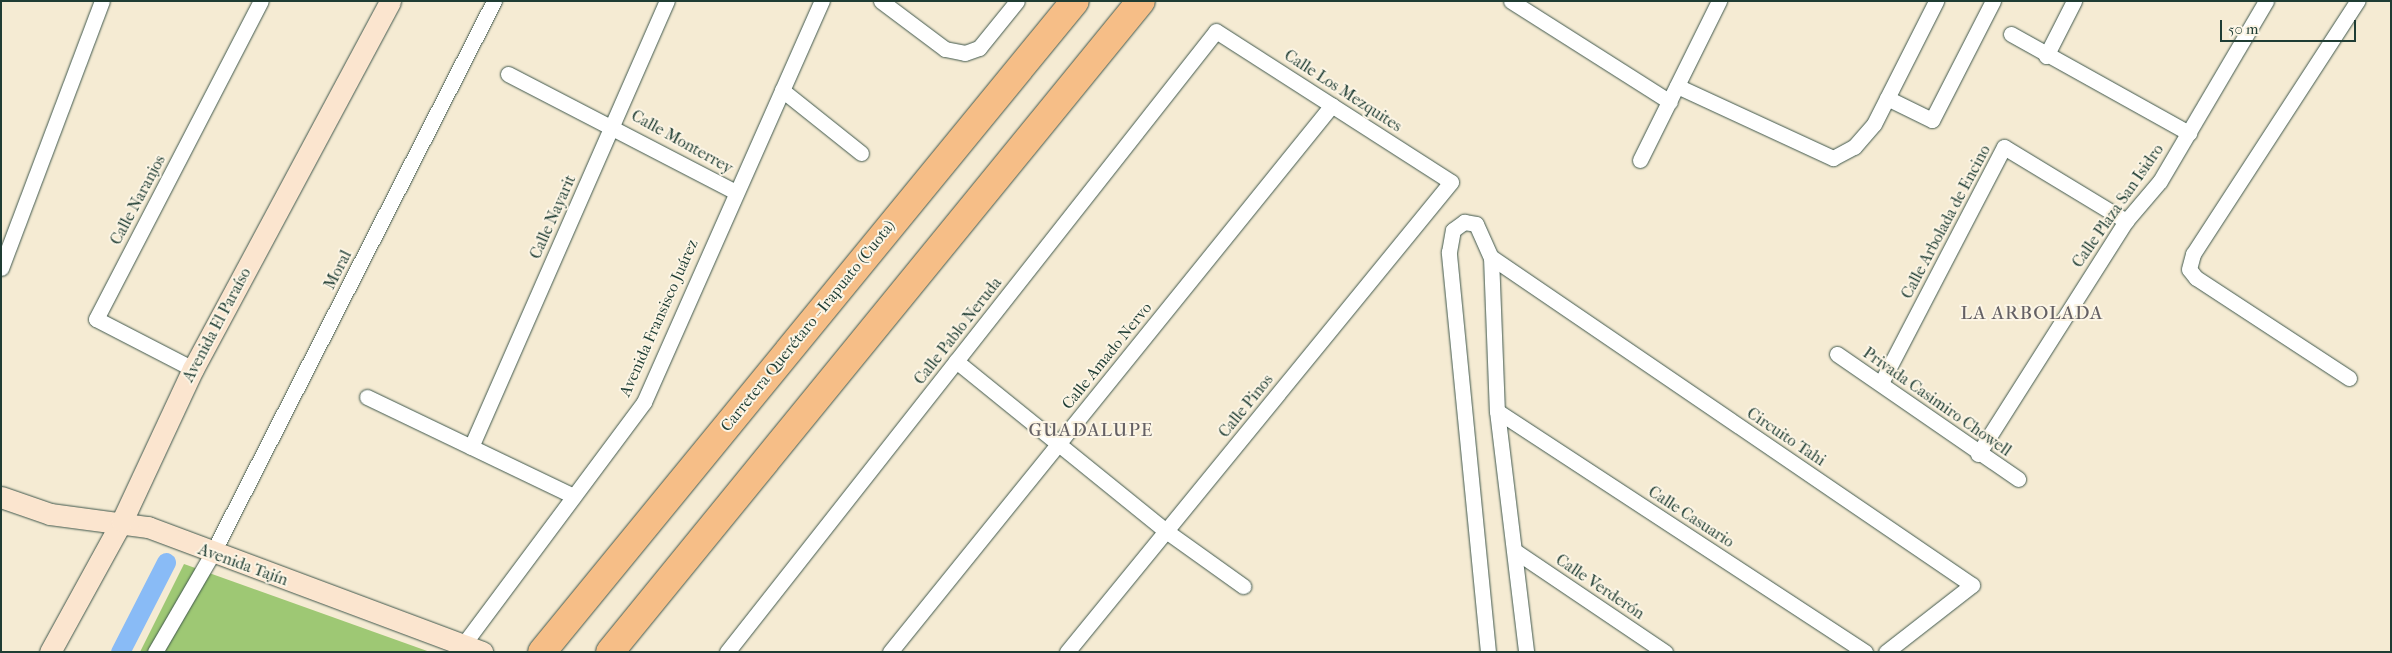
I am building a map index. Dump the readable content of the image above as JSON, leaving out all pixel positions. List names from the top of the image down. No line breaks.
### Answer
{"streets":{"highway":["Carretera Querétaro - Irapuato (Cuota)"],"street":["Calle Los Mezquites","Calle Monterrey","Calle Naranjos","Calle Plaza San Isidro","Calle Nayarit","Calle Arbolada de Encino","Moral","Avenida Fransisco Juárez","Avenida El Paraíso","Calle Pablo Neruda","Calle Amado Nervo","Privada Casimiro Chowell","Calle Pinos","Circuito Tahi","Calle Casuario","Avenida Tajín","Calle Verderón"]},"crossings":[["Calle Los Mezquites","Calle Pablo Neruda"],["Calle Los Mezquites","Calle Amado Nervo"],["Calle Los Mezquites","Calle Pinos"],["Calle Monterrey","Calle Nayarit"],["Calle Monterrey","Avenida Fransisco Juárez"],["Calle Naranjos","Avenida El Paraíso"],["Calle Plaza San Isidro","Calle Arbolada de Encino"],["Calle Plaza San Isidro","Privada Casimiro Chowell"],["Calle Arbolada de Encino","Privada Casimiro Chowell"],["Moral","Avenida Tajín"],["Avenida Fransisco Juárez","Avenida Tajín"],["Avenida El Paraíso","Avenida Tajín"]],"districts":["LA ARBOLADA","GUADALUPE"],"scale_bar":"50 m"}
